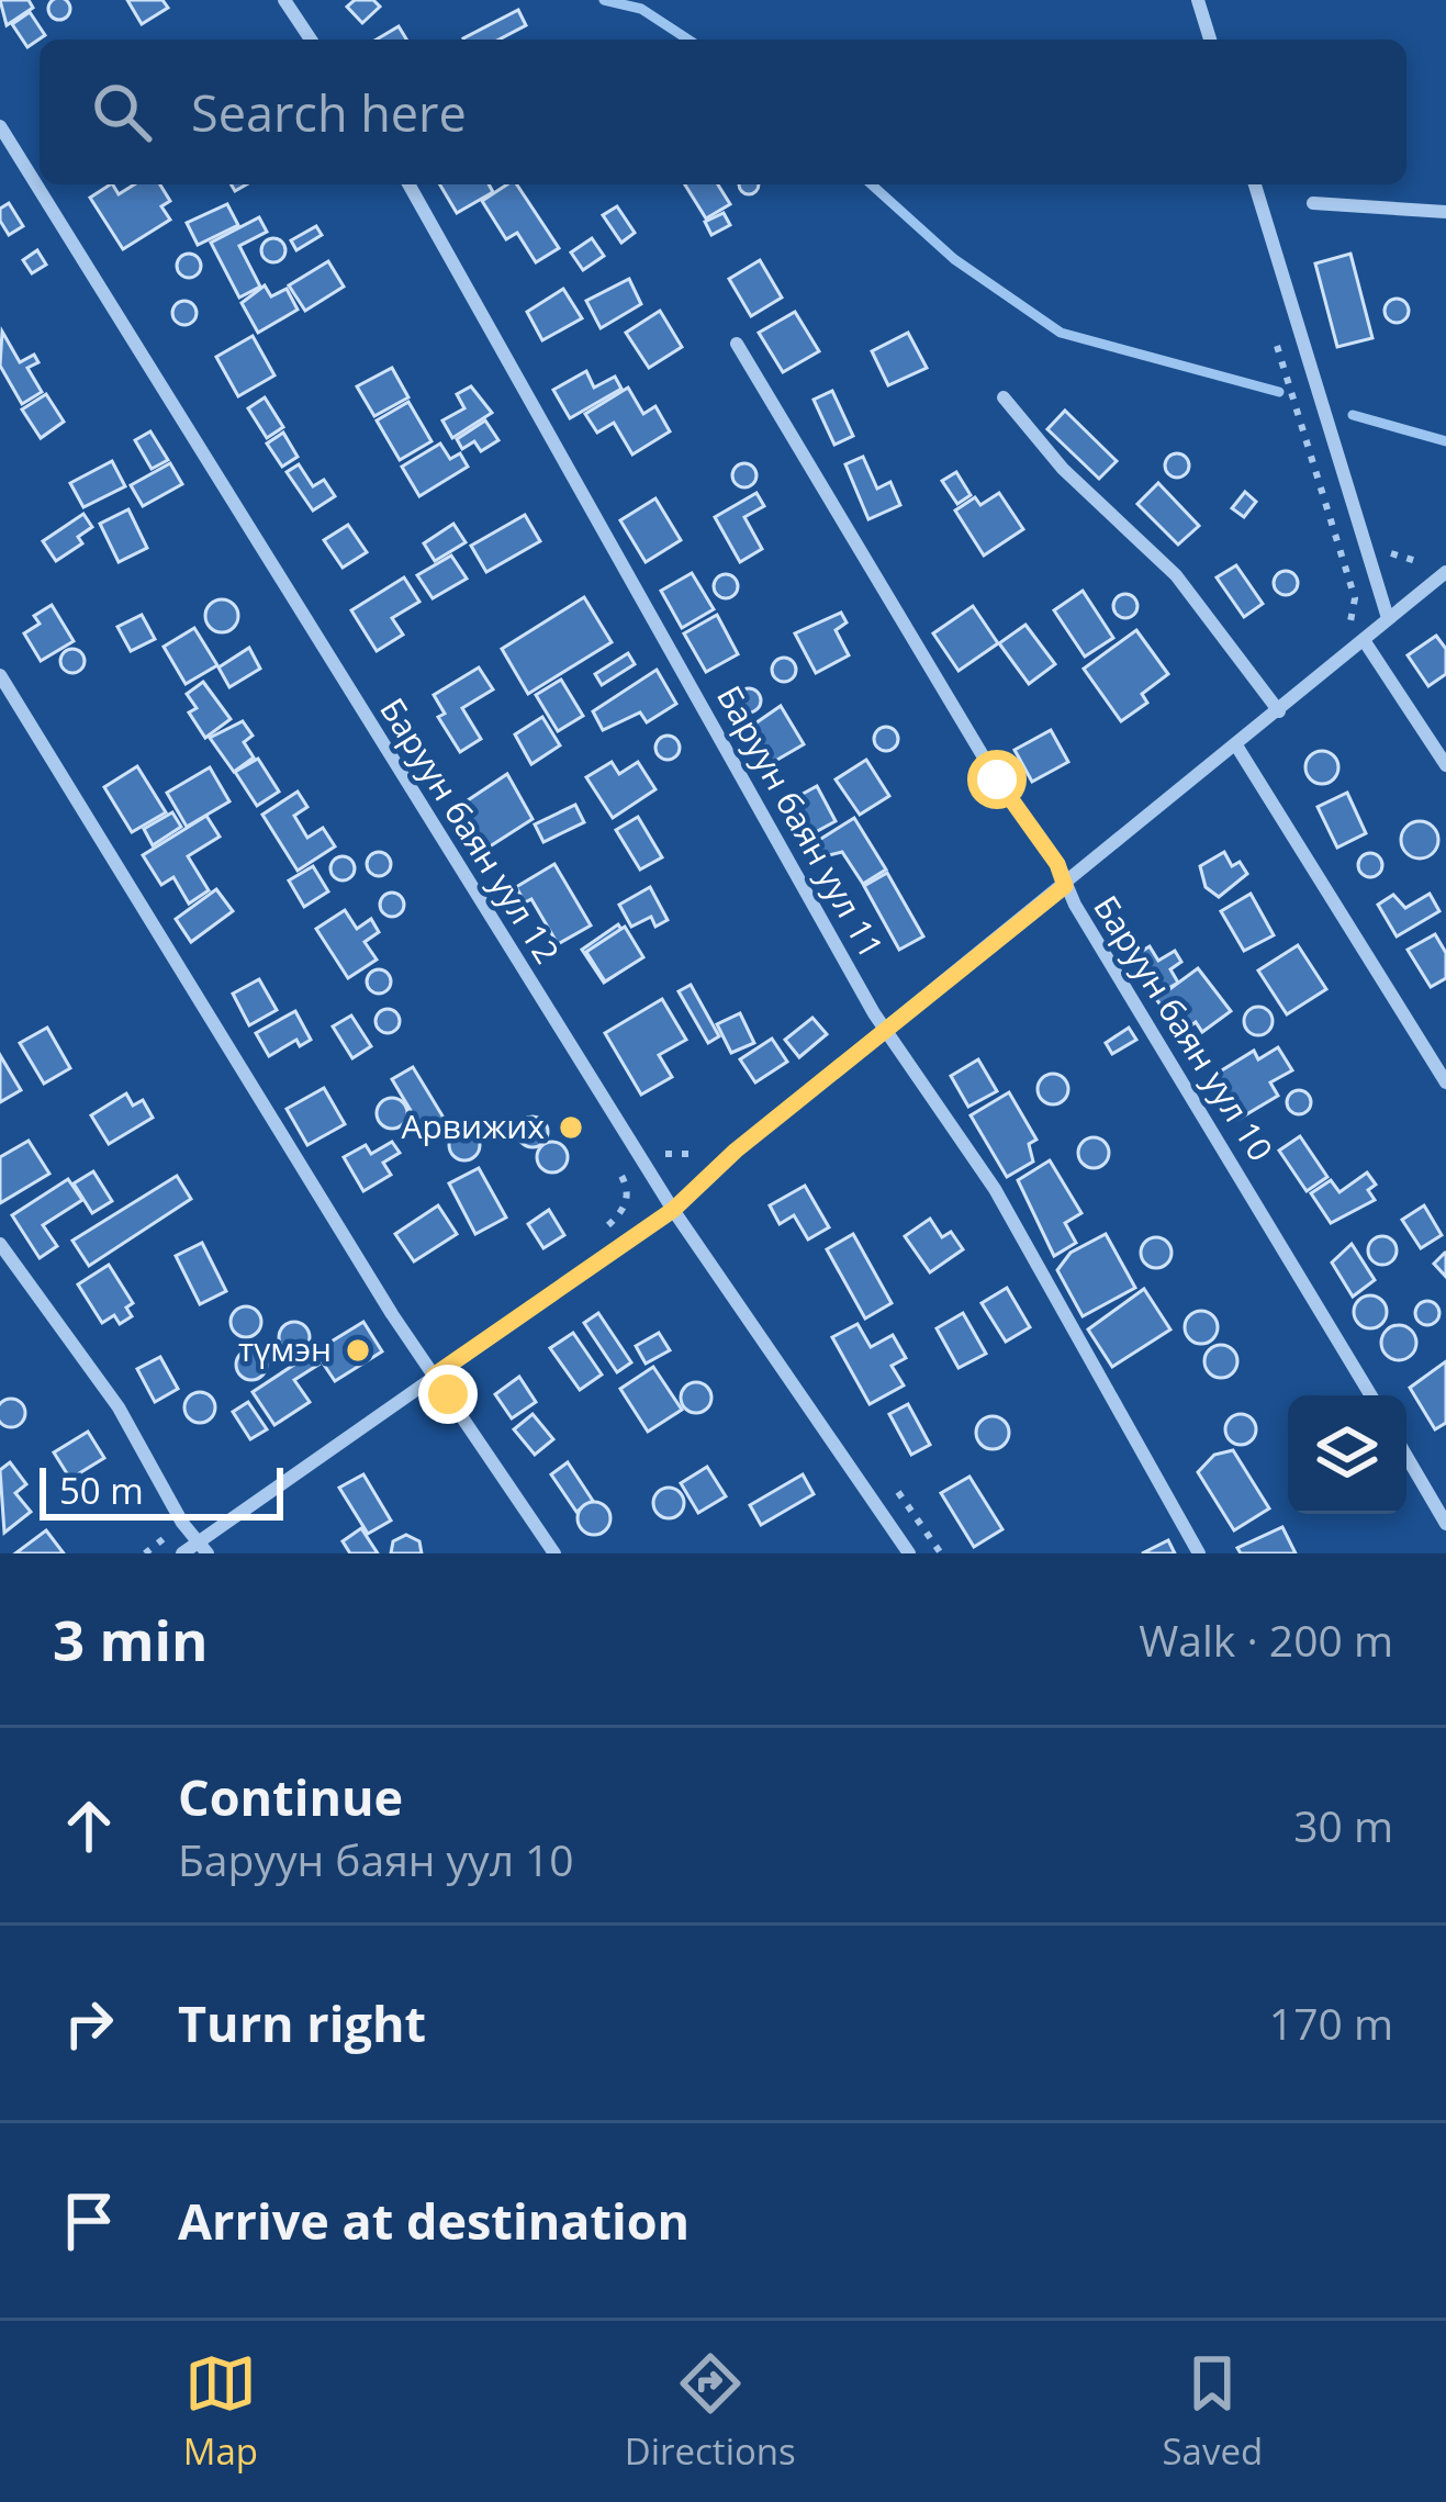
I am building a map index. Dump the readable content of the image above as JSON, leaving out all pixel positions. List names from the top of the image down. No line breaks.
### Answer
{"streets":{"street":["Баруун баян уул 11","Баруун баян уул 12","Баруун баян уул 10"]},"places":["Арвижих","түмэн"],"scale_bar":"50 m","page":{"search":"Search here","scale":"50 m","heading":["3 min","Walk · 200 m"],"list":[["Continue","Баруун баян уул 10","30 m"],["Turn right","170 m"],"Arrive at destination"],"nav":["Map","Directions","Saved"]}}
